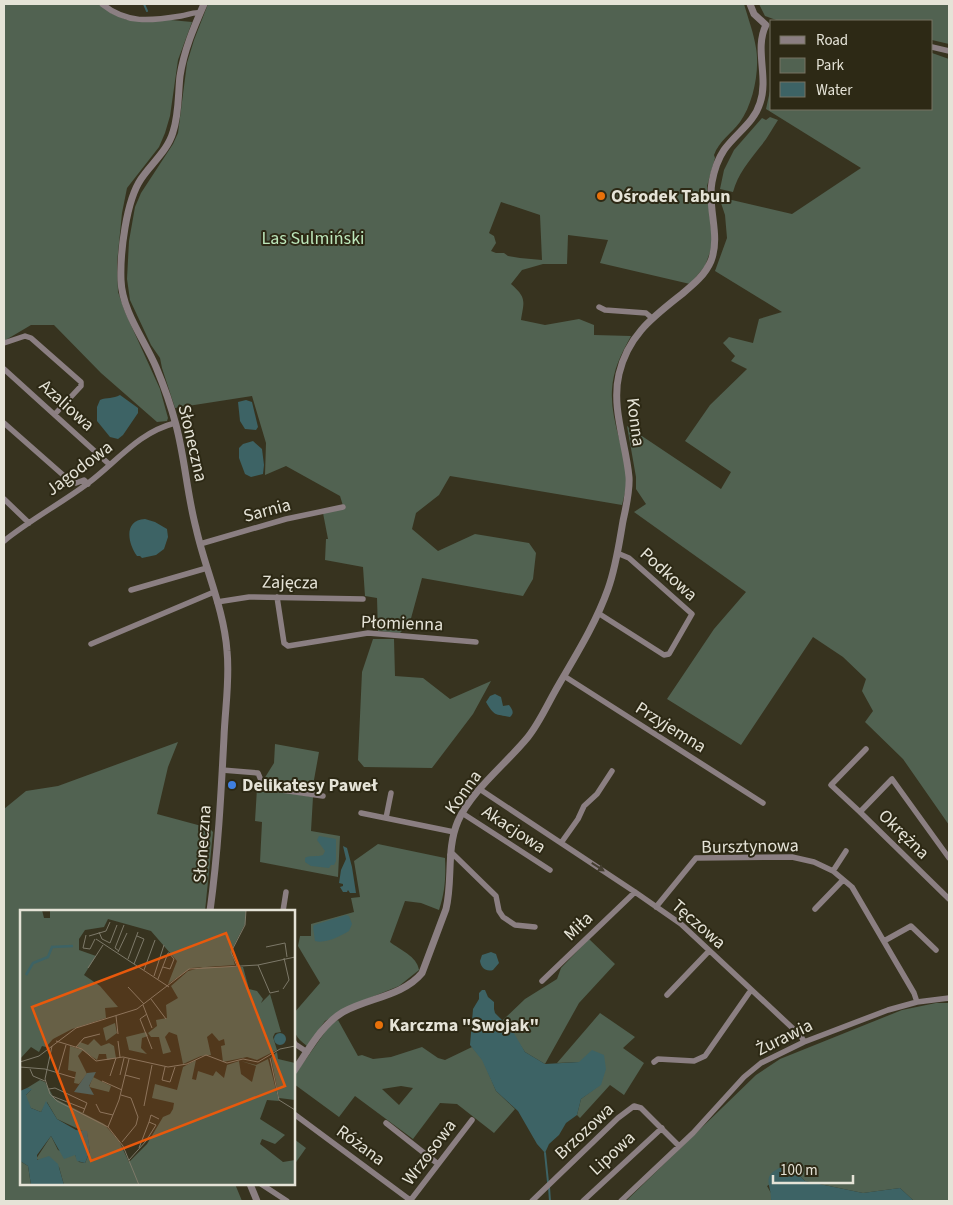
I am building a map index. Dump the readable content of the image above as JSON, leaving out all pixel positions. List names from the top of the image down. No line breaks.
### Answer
{"streets":{"street":["Azaliowa","Konna","Słoneczna","Jagodowa","Sarnia","Podkowa","Zajęcza","Płomienna","Przyjemna","Akacjowa","Okrężna","Bursztynowa","Tęczowa","Miła","Żurawia","Brzozowa","Różana","Wrzosowa","Lipowa"]},"crossings":[["Azaliowa","Jagodowa"],["Konna","Podkowa"],["Konna","Przyjemna"],["Konna","Akacjowa"],["Konna","Tęczowa"],["Słoneczna","Jagodowa"],["Słoneczna","Sarnia"],["Słoneczna","Zajęcza"],["Zajęcza","Płomienna"],["Bursztynowa","Tęczowa"],["Bursztynowa","Żurawia"],["Tęczowa","Miła"],["Tęczowa","Żurawia"],["Żurawia","Brzozowa"],["Brzozowa","Lipowa"],["Różana","Wrzosowa"]],"parks":["Las Sulmiński"],"places":["Ośrodek Tabun","Delikatesy Paweł","Karczma \"Swojak\""],"legend":["Road","Park","Water"],"scale_bar":"100 m"}
